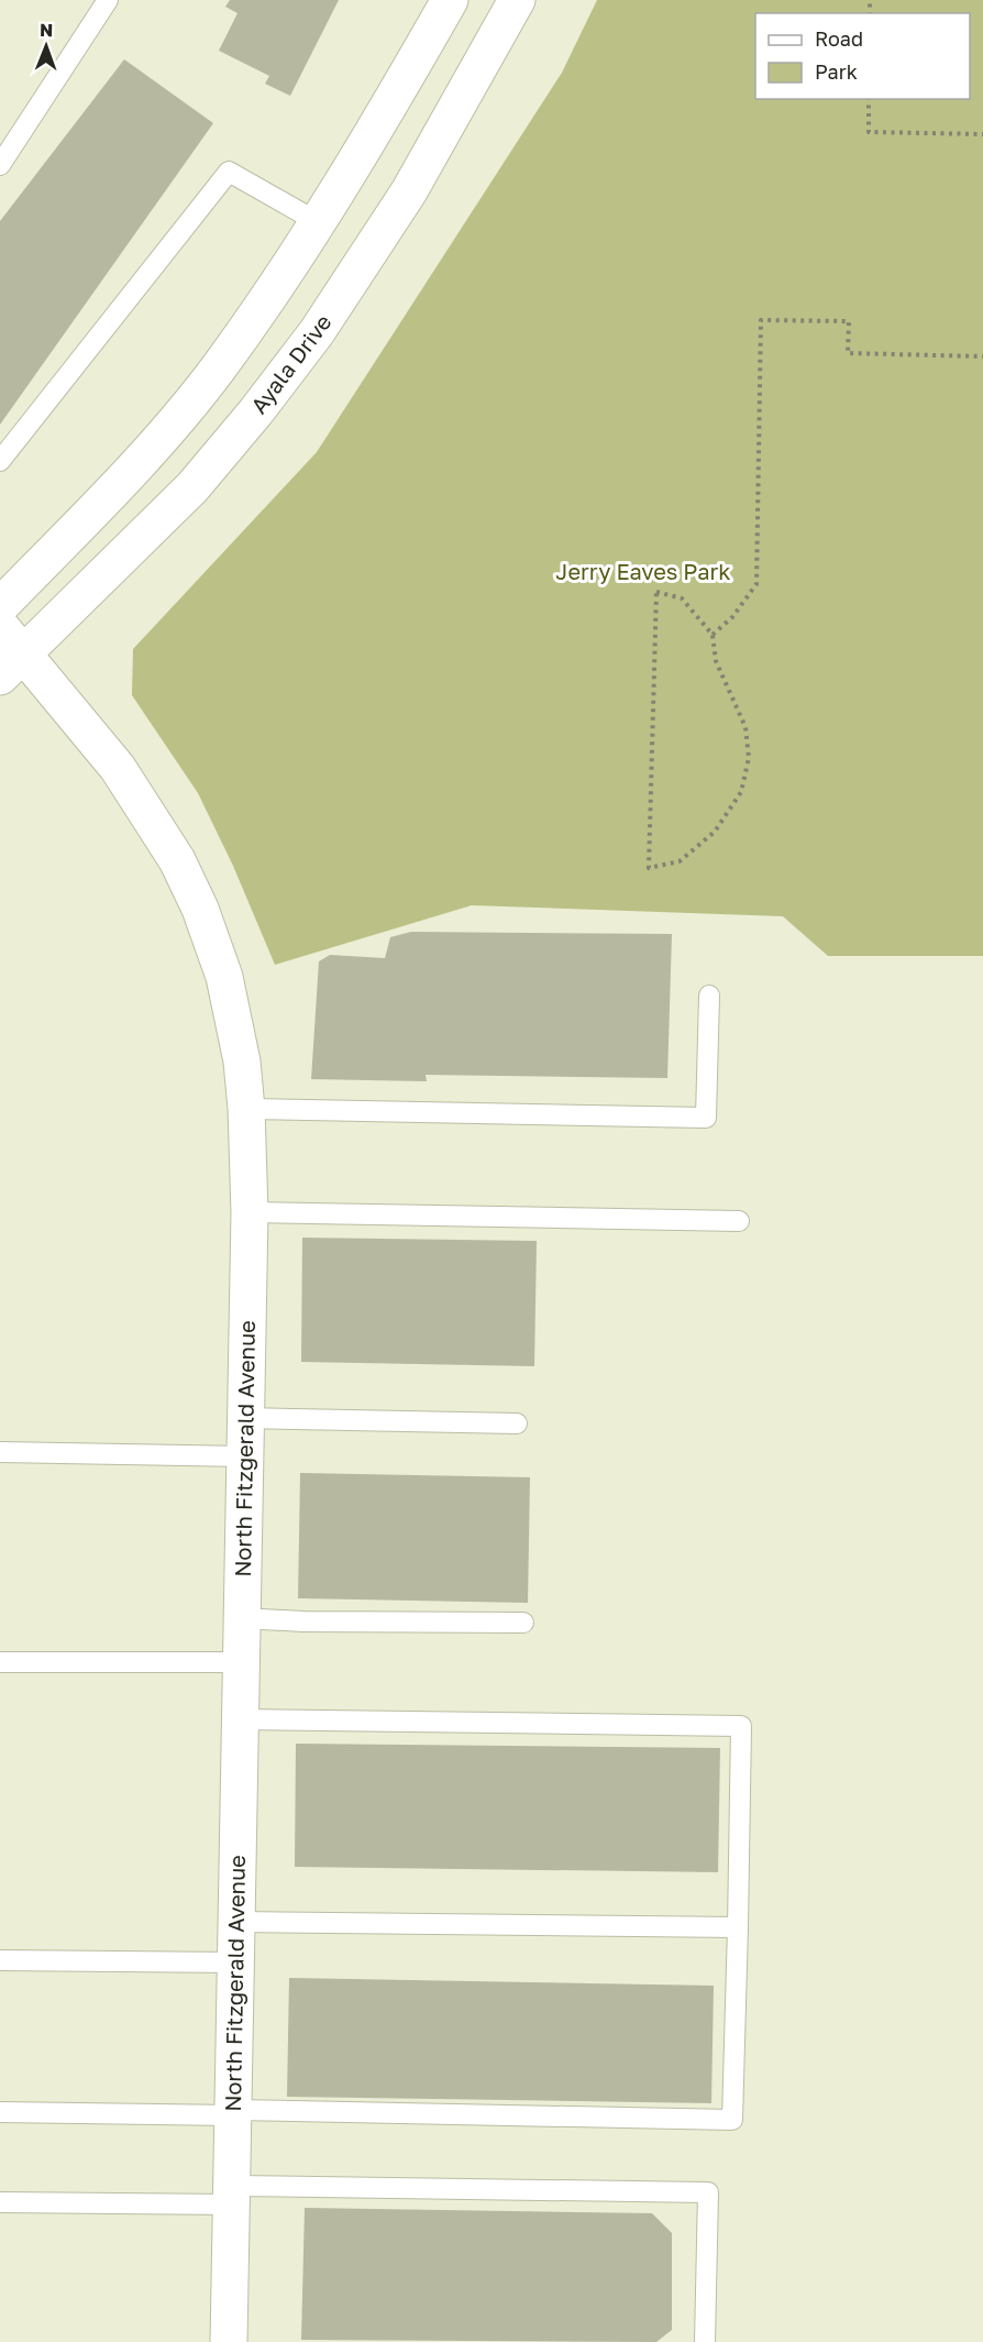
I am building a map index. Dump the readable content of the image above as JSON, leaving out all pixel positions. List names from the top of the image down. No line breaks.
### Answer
{"streets":{"street":["Ayala Drive","North Fitzgerald Avenue"]},"crossings":[["Ayala Drive","North Fitzgerald Avenue"]],"parks":["Jerry Eaves Park"],"legend":["Road","Park"],"north":"top"}
